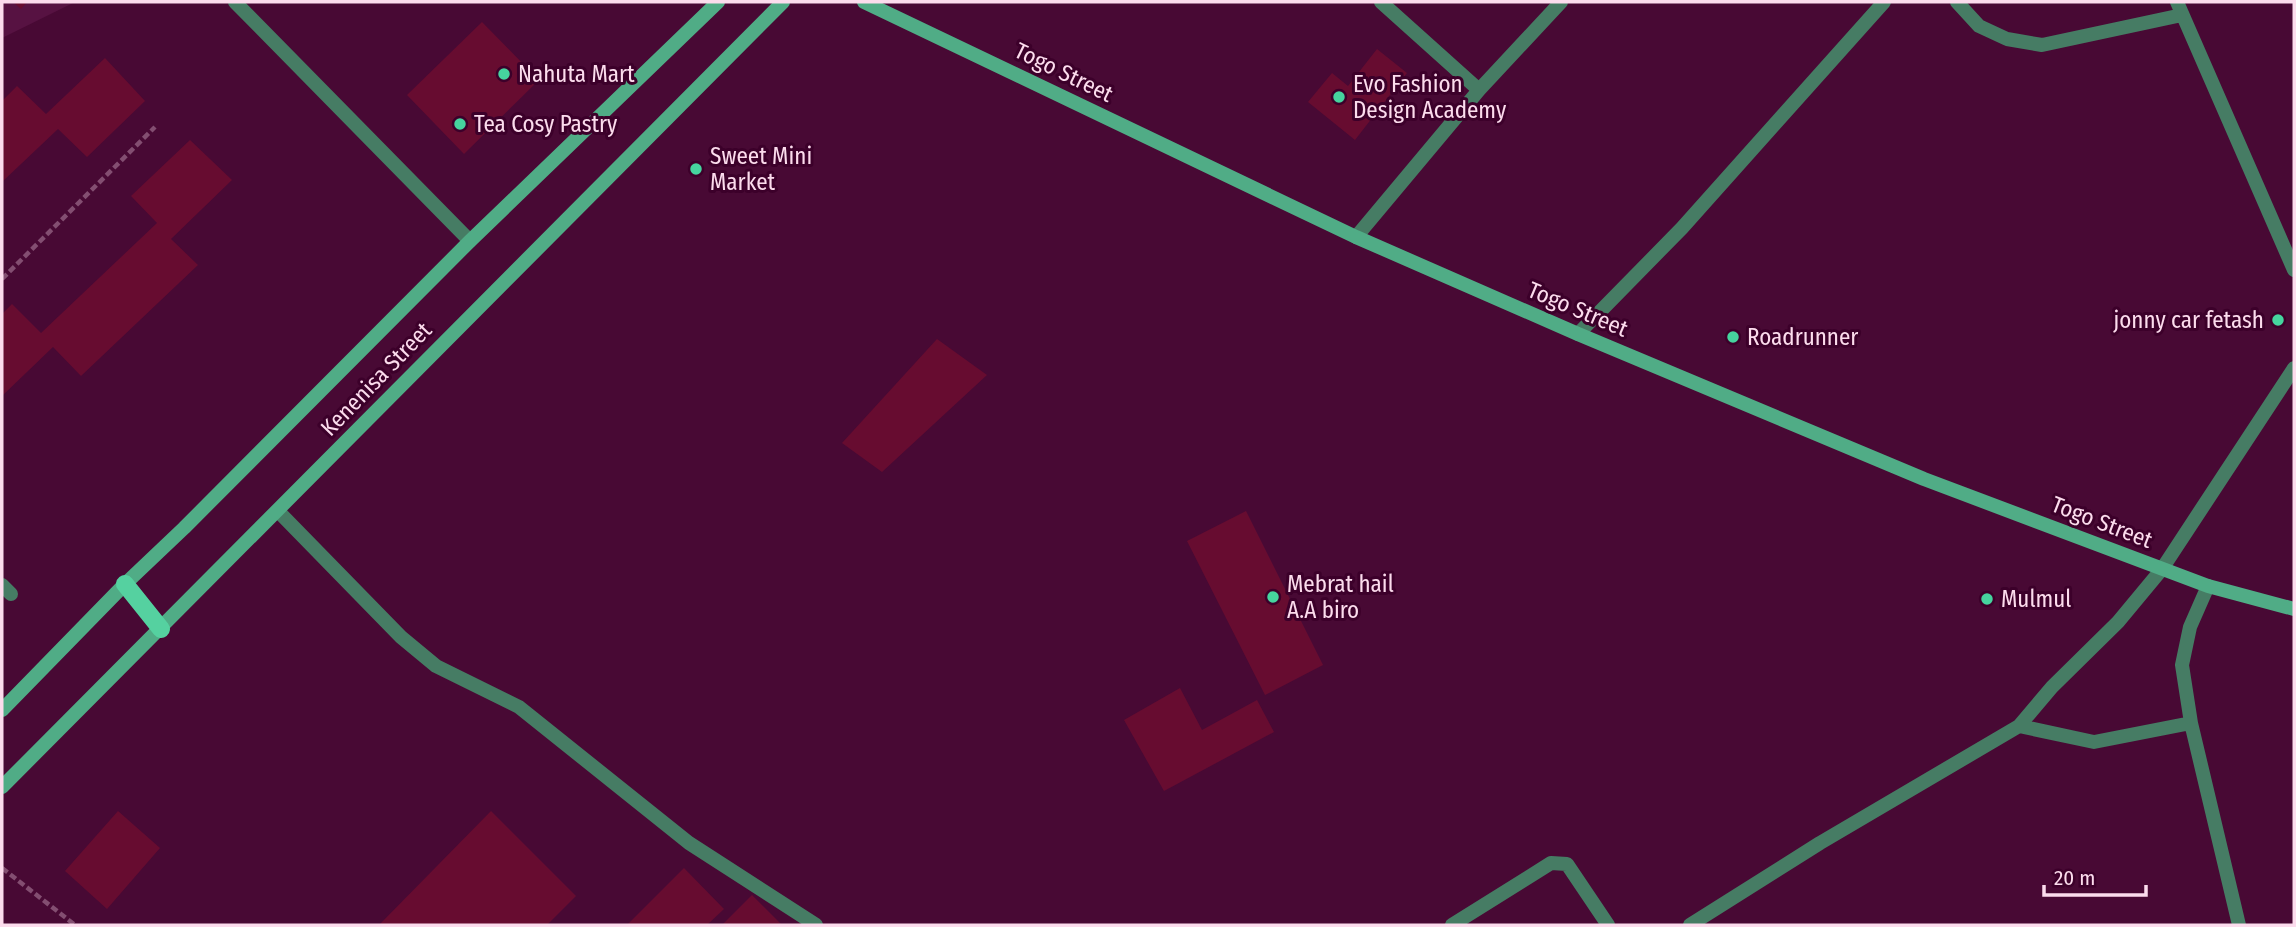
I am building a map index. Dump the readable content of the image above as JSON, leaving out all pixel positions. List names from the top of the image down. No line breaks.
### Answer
{"streets":{"main road":["Togo Street","Kenenisa Street"]},"places":["Nahuta Mart","Evo Fashion Design Academy","Tea Cosy Pastry","Sweet Mini Market","jonny car fetash","Roadrunner","Mebrat hail A.A biro","Mulmul"],"scale_bar":"20 m"}
